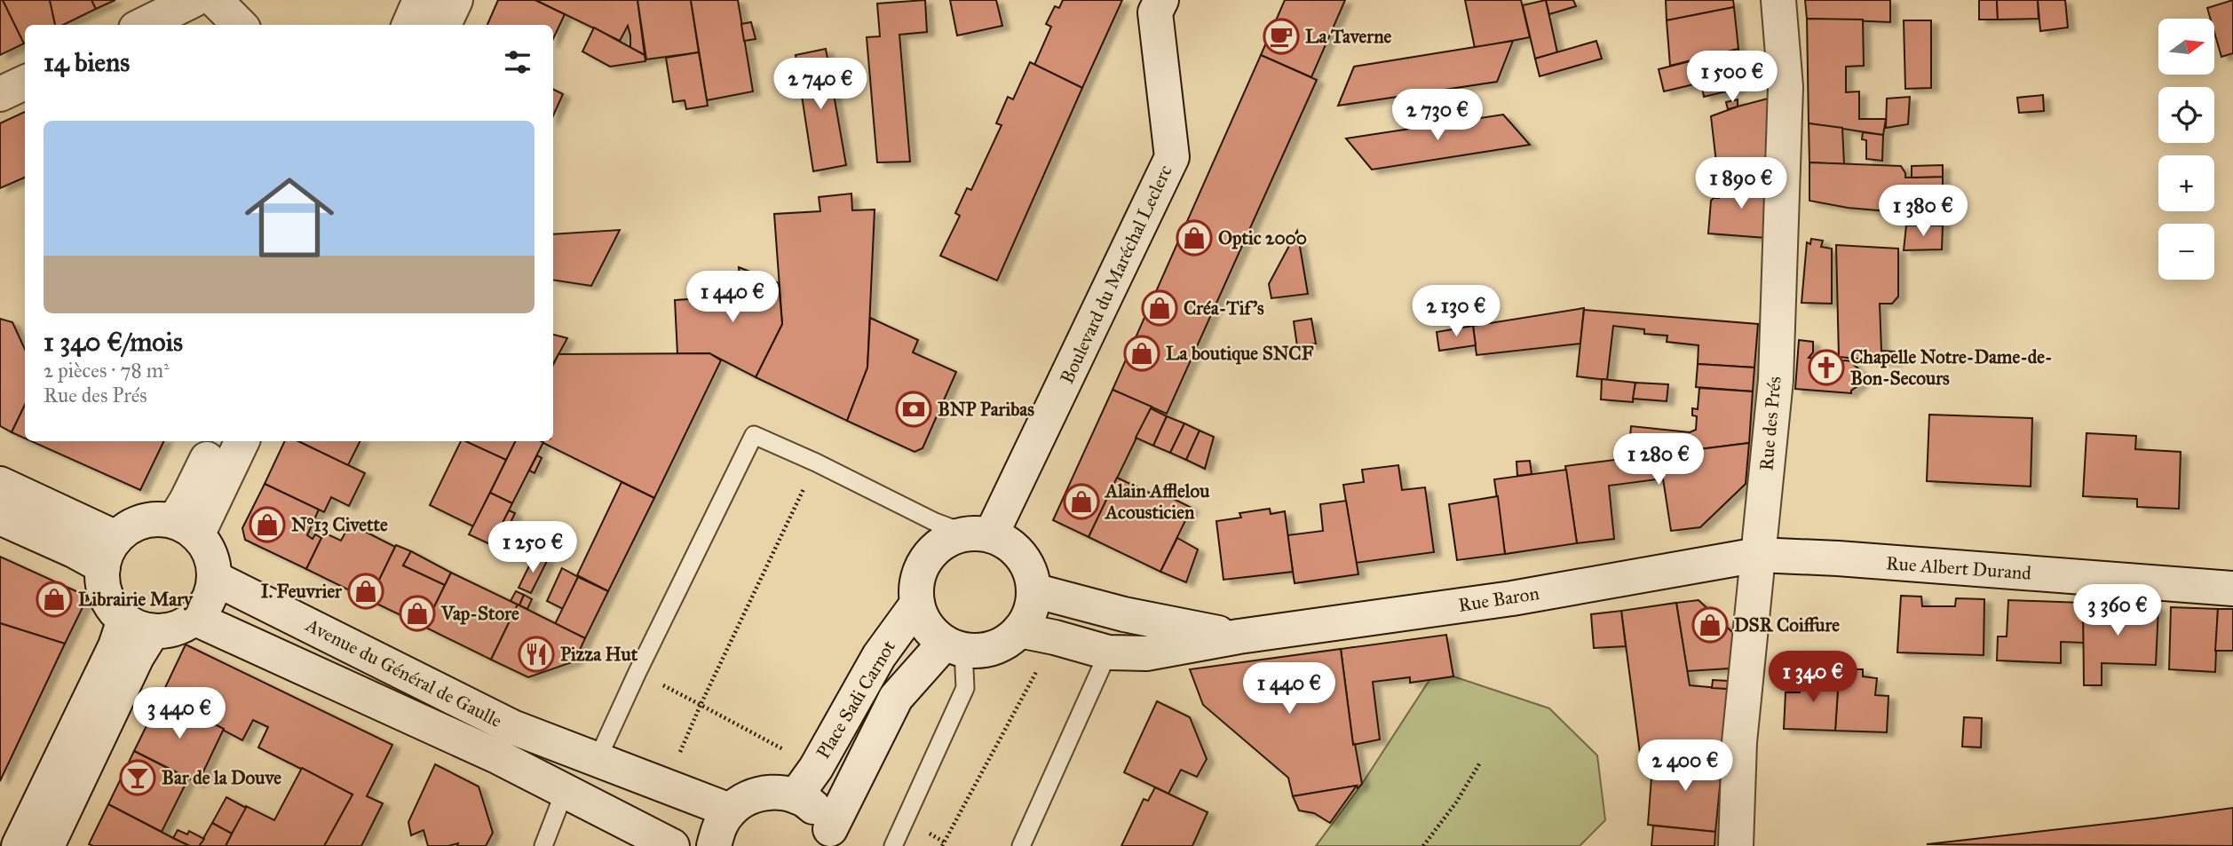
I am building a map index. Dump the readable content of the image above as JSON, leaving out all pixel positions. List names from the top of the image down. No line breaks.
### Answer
{"streets":{"main road":["Boulevard du Maréchal Leclerc","Rue des Prés","Rue Albert Durand","Rue Baron","Avenue du Général de Gaulle","Place Sadi Carnot"]},"crossings":[["Boulevard du Maréchal Leclerc","Rue Baron"],["Boulevard du Maréchal Leclerc","Place Sadi Carnot"],["Rue des Prés","Rue Albert Durand"],["Rue des Prés","Rue Baron"],["Rue Albert Durand","Rue Baron"],["Rue Baron","Place Sadi Carnot"]],"places":{"cafe":["La Taverne"],"shop":["Optic 2000","Créa-Tif's","La boutique SNCF","Alain Afflelou Acousticien","N°13 Civette","I. Feuvrier","Librairie Mary","Vap-Store","DSR Coiffure"],"church":["Chapelle Notre-Dame-de- Bon-Secours"],"bank":["BNP Paribas"],"restaurant":["Pizza Hut"],"bar":["Bar de la Douve"]},"north":"right","page":{"map_buttons":["+","−"],"heading":"14 biens","price":["1 500 €","2 740 €","2 730 €","1 890 €","1 380 €","1 440 €","2 130 €","1 280 €","1 250 €","3 360 €","1 340 €","1 440 €","3 440 €","2 400 €"],"list":[{"name":"1 340 €/mois","note":"2 pièces · 78 m² · Rue des Prés"}]}}
